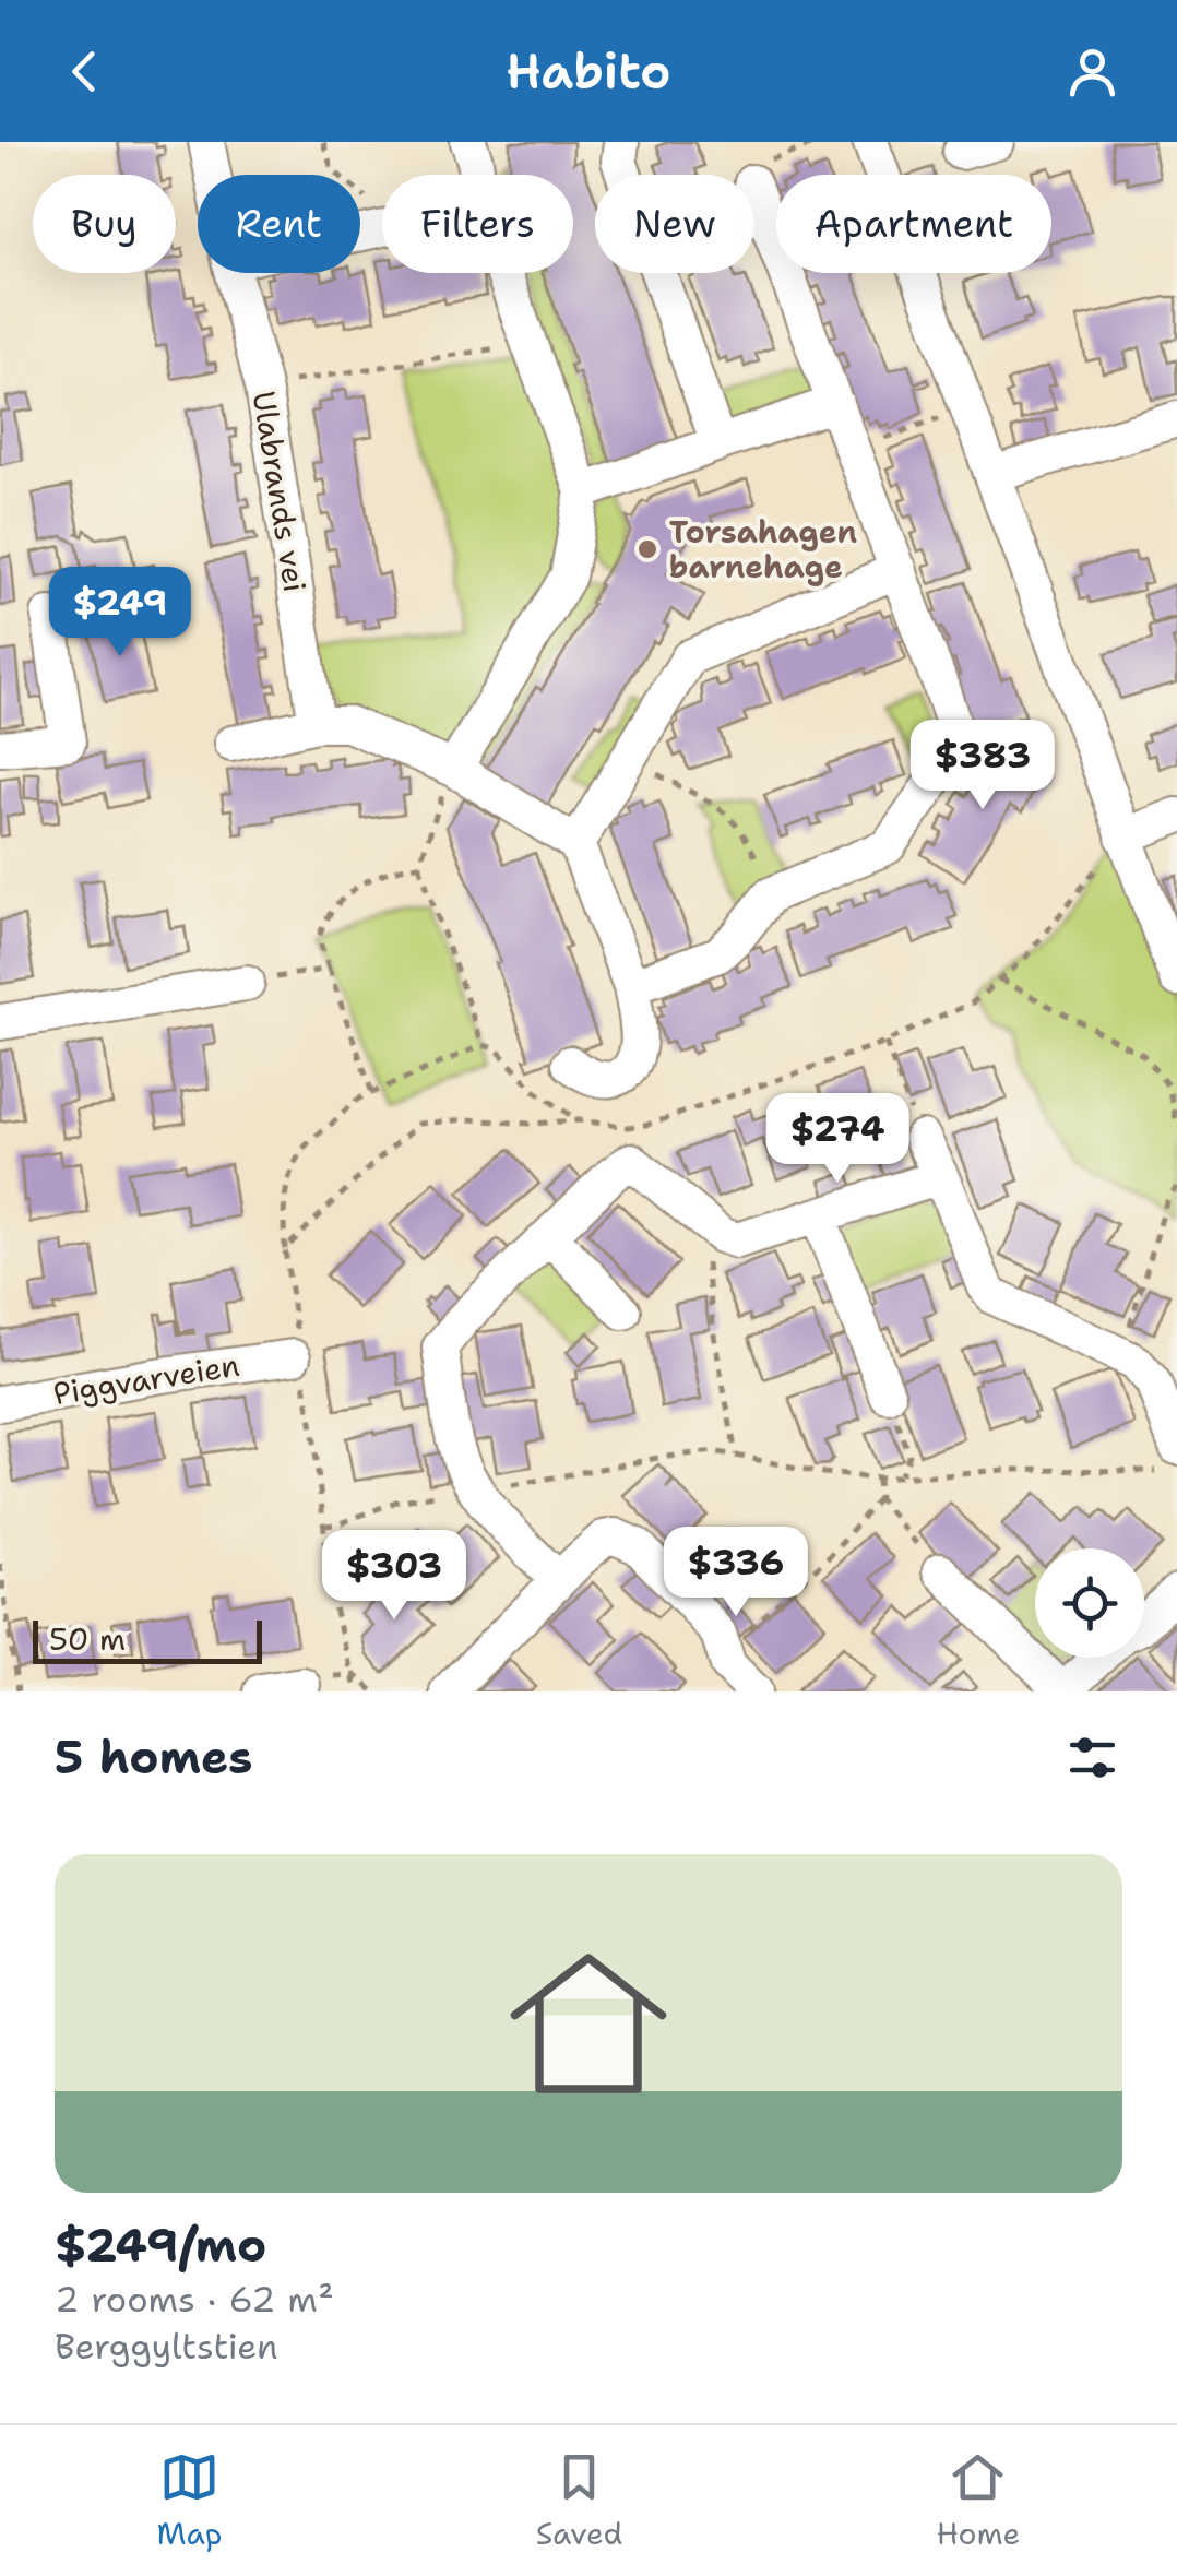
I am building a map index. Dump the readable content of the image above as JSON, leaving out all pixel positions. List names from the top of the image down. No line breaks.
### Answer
{"streets":{"street":["Ulabrands vei","Piggvarveien"]},"places":["Torsahagen barnehage"],"scale_bar":"50 m","page":{"header":"Habito","chip":["Buy","Rent","Filters","New","Apartment"],"price":["$249","$383","$274","$336","$303"],"scale":"50 m","heading":"5 homes","list":[{"name":"$249/mo","note":"2 rooms · 62 m² · Berggyltstien"}],"tabs":["Map","Saved","Home"]}}
